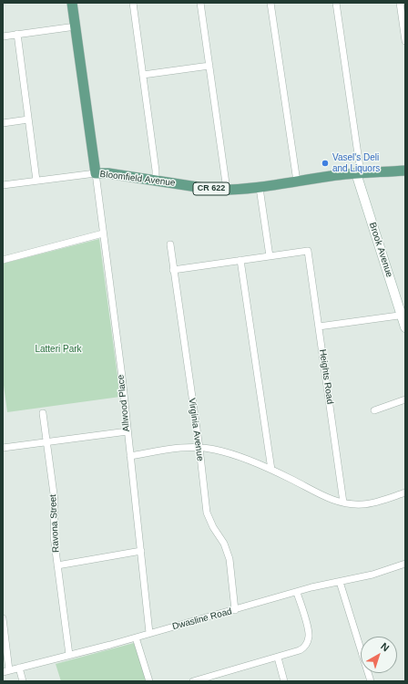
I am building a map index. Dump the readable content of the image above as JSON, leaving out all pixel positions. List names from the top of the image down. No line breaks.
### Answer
{"streets":{"main road":["Bloomfield Avenue","CR 622","Brook Avenue"],"street":["Heights Road","Allwood Place","Virginia Avenue","Ravona Street","Dwasline Road"]},"crossings":[["Bloomfield Avenue","CR 622"],["Bloomfield Avenue","Brook Avenue"],["Bloomfield Avenue","Allwood Place"],["CR 622","Brook Avenue"],["Allwood Place","Dwasline Road"],["Virginia Avenue","Dwasline Road"],["Ravona Street","Dwasline Road"]],"parks":["Latteri Park"],"places":["Vasel's Deli and Liquors"],"north":"top right"}
